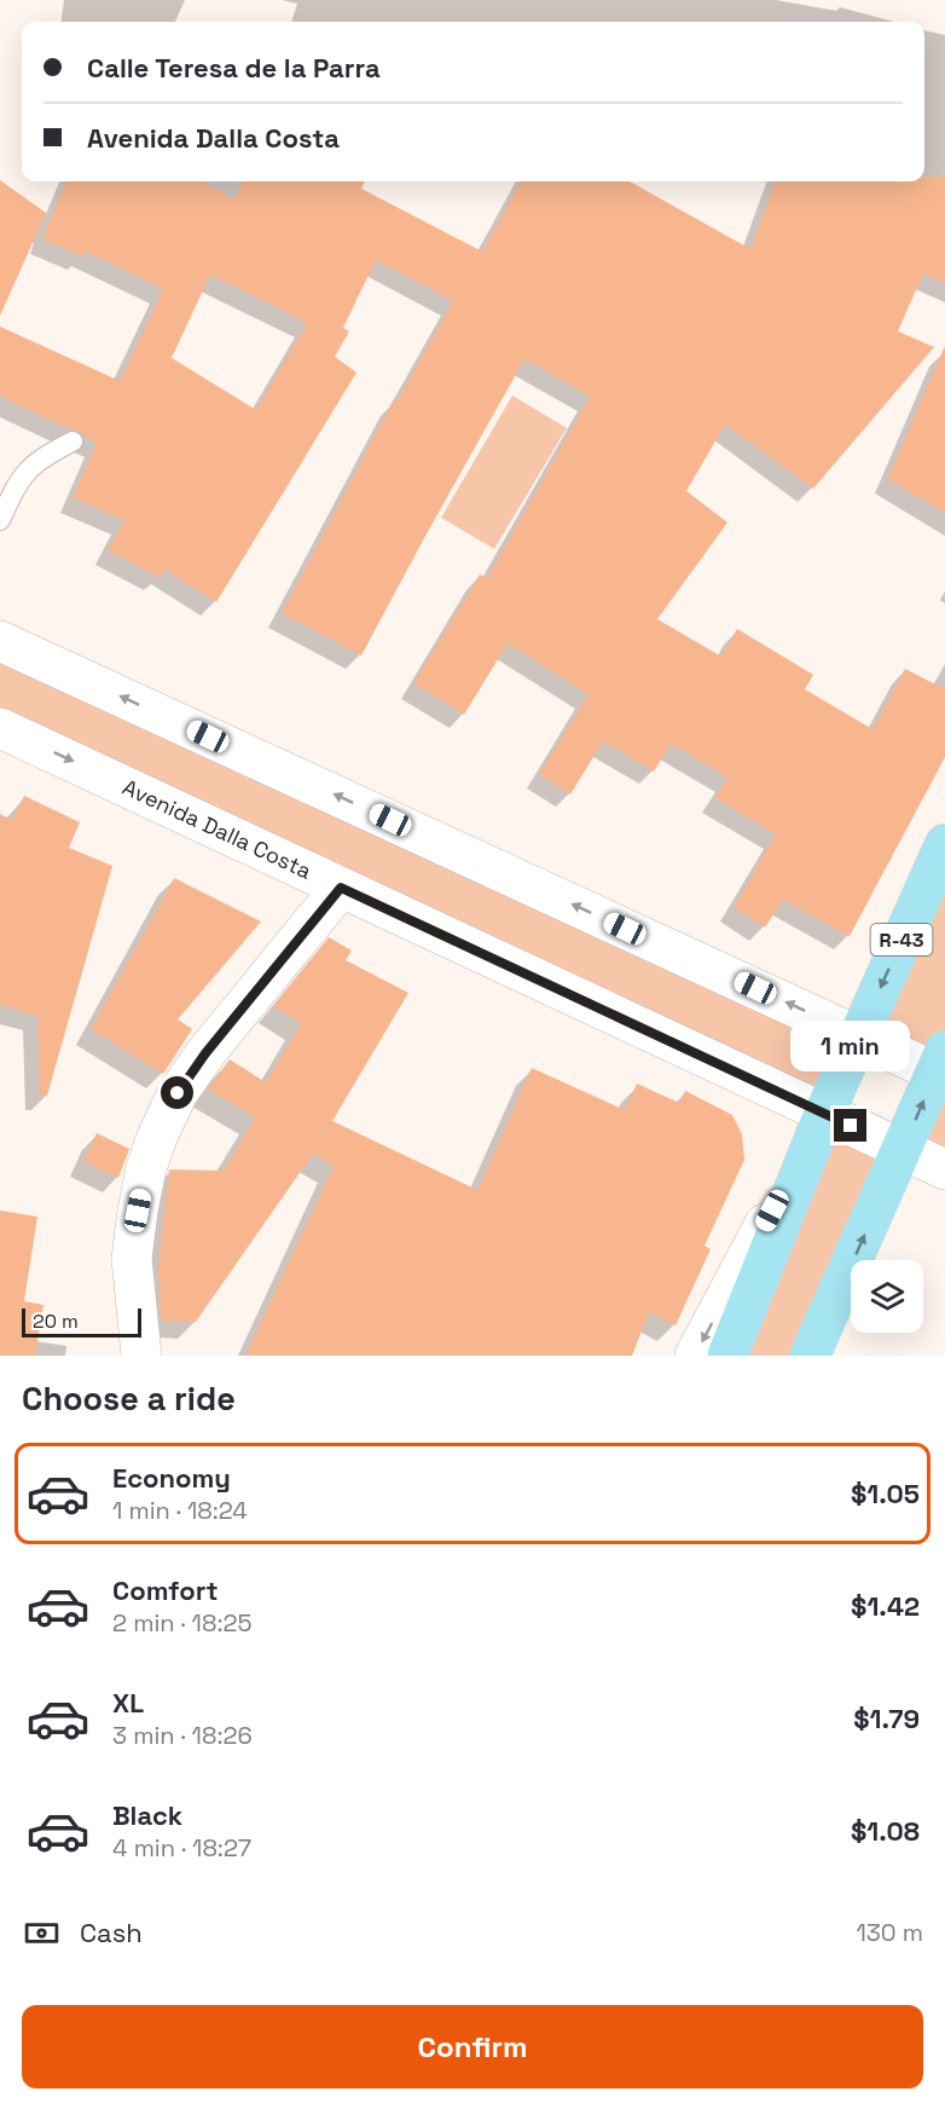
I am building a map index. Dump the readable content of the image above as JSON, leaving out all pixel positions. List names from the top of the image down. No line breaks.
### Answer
{"streets":{"main road":["R-43"],"street":["Avenida Dalla Costa"]},"crossings":[["Avenida Dalla Costa","R-43"]],"scale_bar":"20 m","page":{"banner":["Calle Teresa de la Parra","Avenida Dalla Costa"],"bubble":"1 min","scale":"20 m","heading":"Choose a ride","list":[{"name":"Economy","note":"1 min · 18:24","value":"$1.05"},{"name":"Comfort","note":"2 min · 18:25","value":"$1.42"},{"name":"XL","note":"3 min · 18:26","value":"$1.79"},{"name":"Black","note":"4 min · 18:27","value":"$1.08"}],"pay":["Cash","130 m"],"buttons":"Confirm"}}
